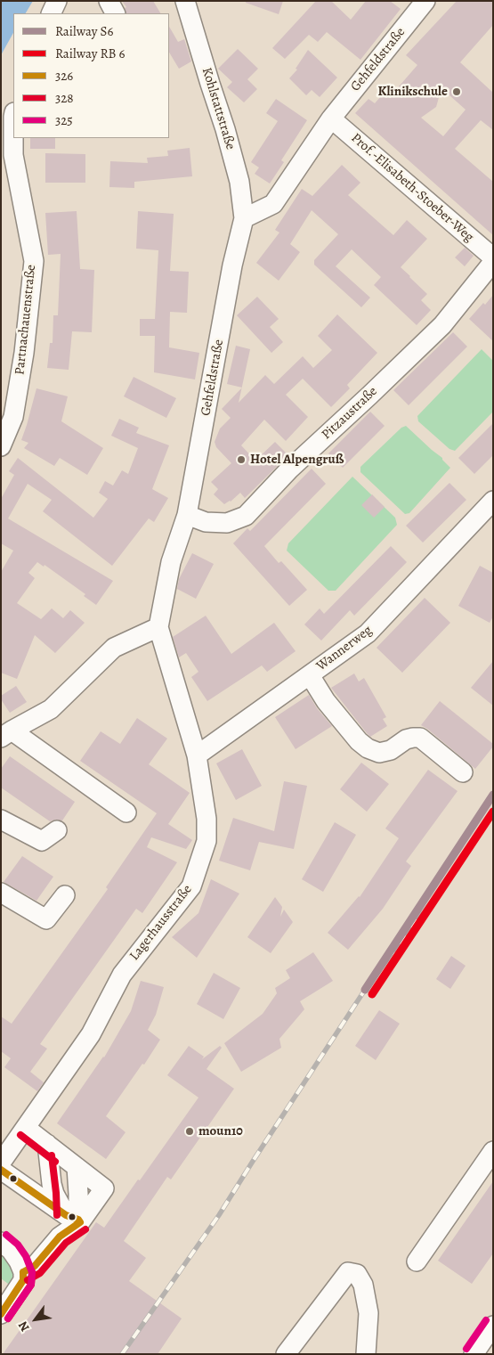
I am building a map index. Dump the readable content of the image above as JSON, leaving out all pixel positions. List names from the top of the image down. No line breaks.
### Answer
{"streets":{"street":["Gehfeldstraße","Kohlstattstraße","Prof.-Elisabeth-Stoeber-Weg","Partnachauenstraße","Pitzaustraße","Wannerweg","Lagerhausstraße"]},"crossings":[["Gehfeldstraße","Kohlstattstraße"],["Gehfeldstraße","Prof.-Elisabeth-Stoeber-Weg"],["Gehfeldstraße","Pitzaustraße"],["Gehfeldstraße","Lagerhausstraße"],["Wannerweg","Lagerhausstraße"]],"places":["Klinikschule","Hotel Alpengruß","moun10"],"lines":["rail line S6","transit line 328","transit line 326","transit line 325"],"legend":["Railway S6","Railway RB 6","326","328","325"],"north":"bottom left"}
